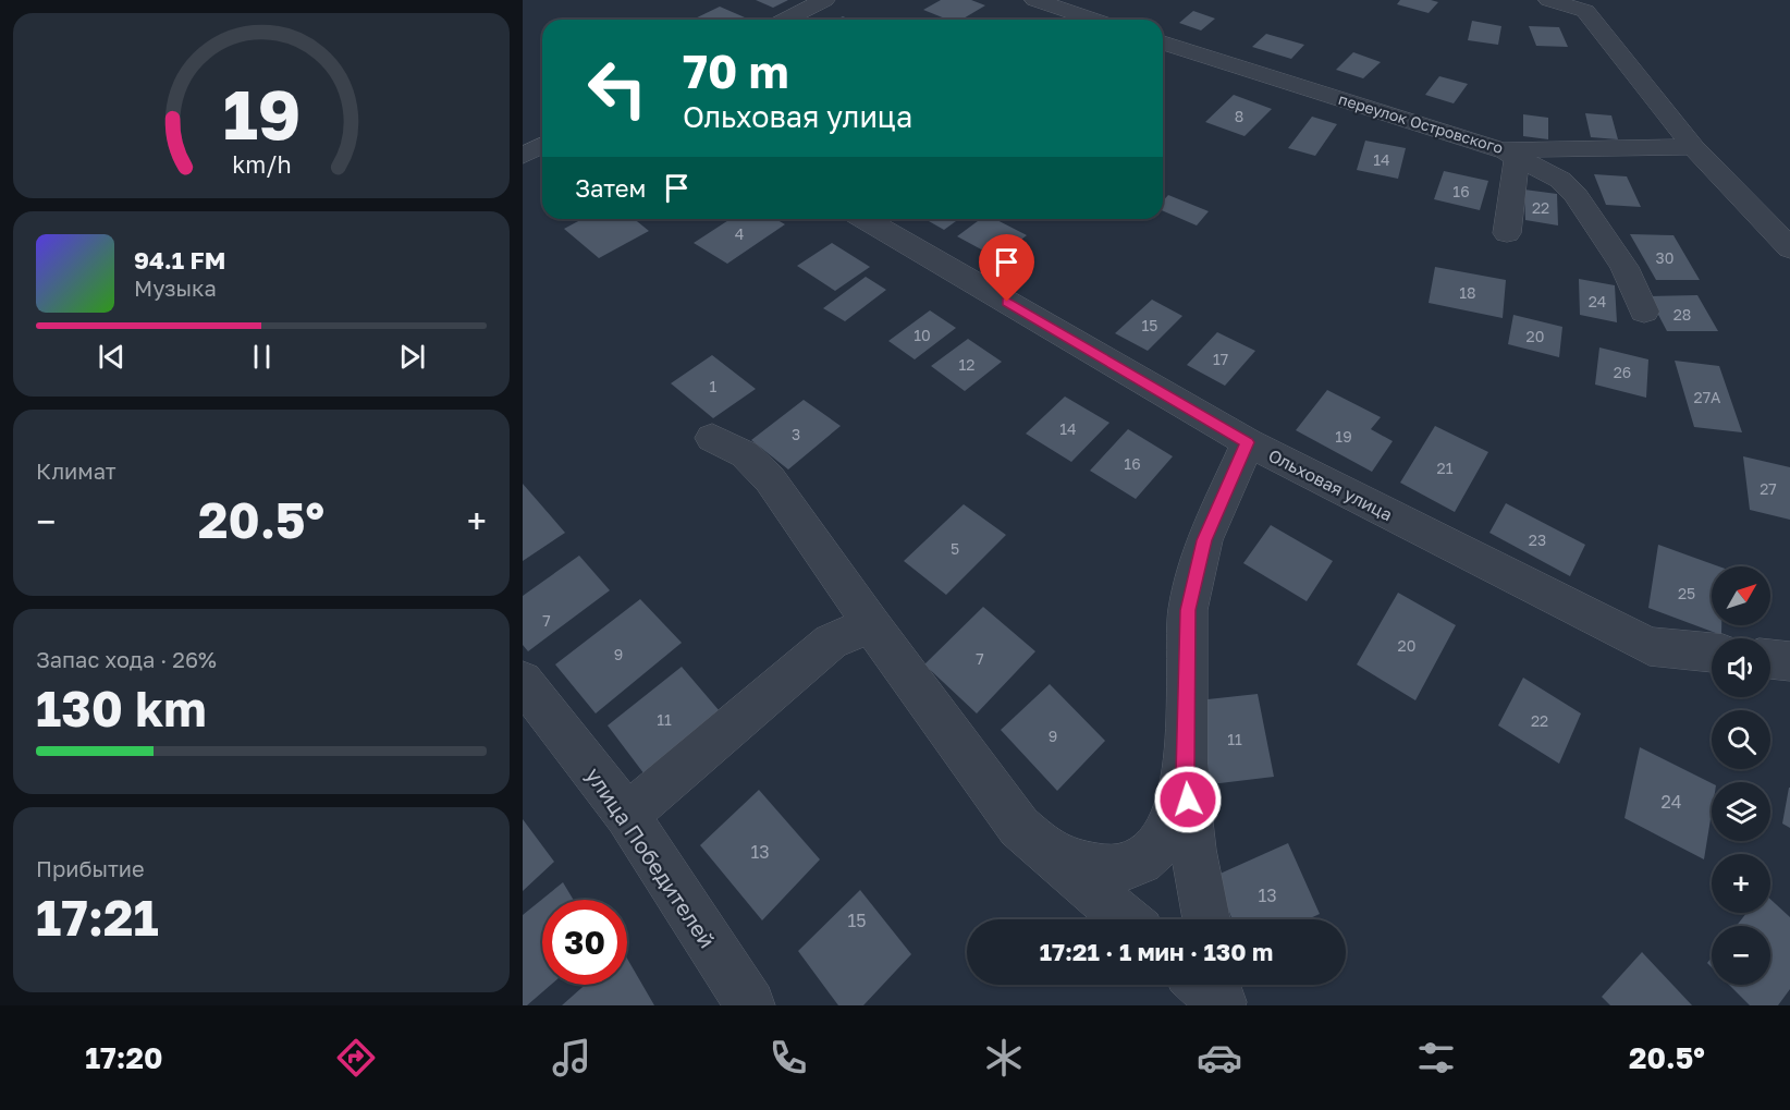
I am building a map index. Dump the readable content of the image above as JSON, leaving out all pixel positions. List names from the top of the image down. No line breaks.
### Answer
{"streets":{"street":["переулок Островского","Ольховая улица","улица Победителей"]},"house_numbers":["8","14","16","22","4","30","18","24","28","15","10","20","17","12","26","1","27А","14","3","19","16","21","27","23","5","25","7","20","9","7","11","22","9","11","24","13","13","15"],"north":"top right","page":{"turn":["70 m","Ольховая улица"],"then":"Затем","song":["94.1 FM","Музыка"],"tile":["Климат",["Запас хода · 26%","130 km"],["Прибытие","17:21"]],"heat":["−","20.5°","+"],"map_buttons":["+","−"],"limit":"30","trip":"17:21 · 1 мин · 130 m","tabs":["17:20","20.5°"],"gauge":["19","km/h"]}}
